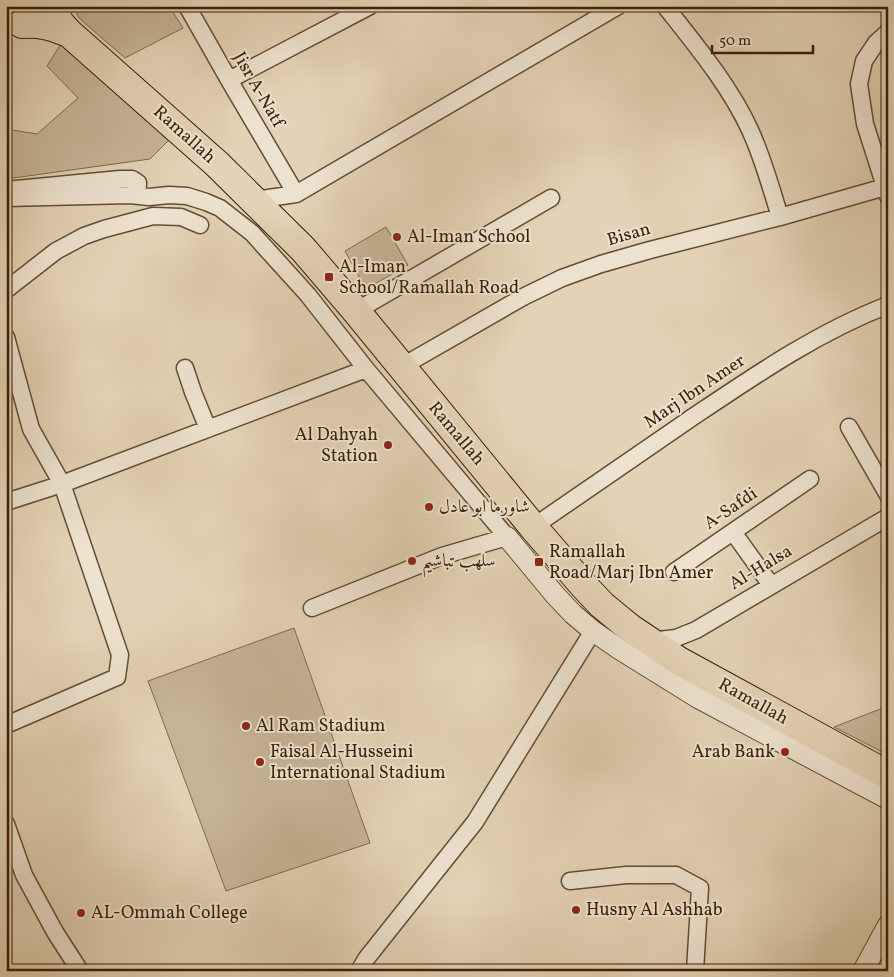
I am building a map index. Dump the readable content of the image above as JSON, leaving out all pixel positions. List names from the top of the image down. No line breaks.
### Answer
{"streets":{"highway":["Ramallah"],"street":["Jisr A-Natf","Bisan","Marj Ibn Amer","A-Safdi","Al-Halsa"]},"crossings":[["Ramallah","Bisan"],["Ramallah","Marj Ibn Amer"],["Ramallah","Al-Halsa"]],"places":{"other":["Al-Iman School","Al Dahyah Station","شاورما ابو عادل","سلهب تباشيم","Al Ram Stadium","Arab Bank","Faisal Al-Husseini International Stadium","Husny Al Ashhab","AL-Ommah College"],"transit":["Al-Iman School/Ramallah Road","Ramallah Road/Marj Ibn Amer"]},"scale_bar":"50 m"}
